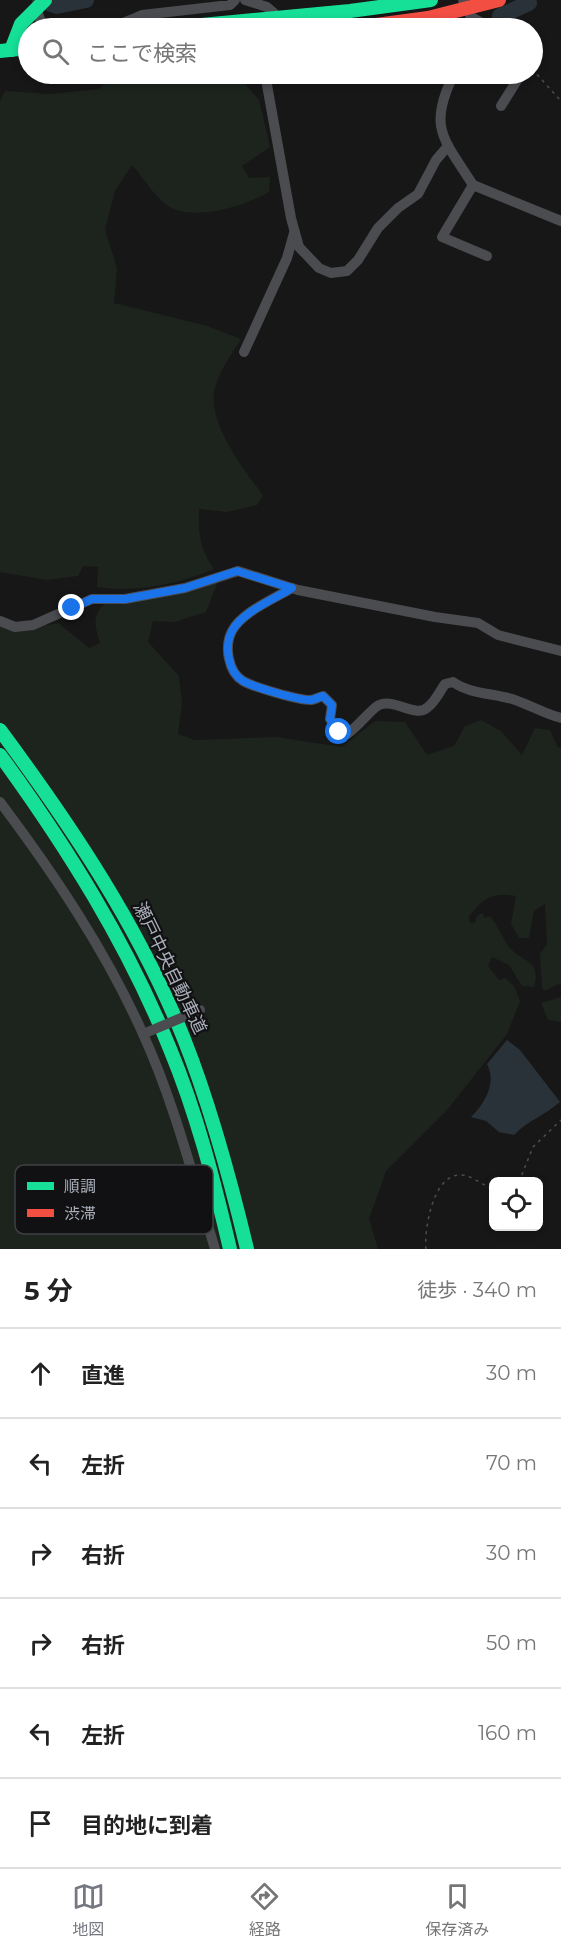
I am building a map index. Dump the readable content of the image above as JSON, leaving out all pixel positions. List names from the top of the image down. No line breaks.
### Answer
{"streets":{"main road":["瀬戸中央自動車道"]},"legend":["順調","渋滞"],"page":{"search":"ここで検索","heading":["5 分","徒歩 · 340 m"],"list":[["直進","30 m"],["左折","70 m"],["右折","30 m"],["右折","50 m"],["左折","160 m"],"目的地に到着"],"nav":["地図","経路","保存済み"]}}
